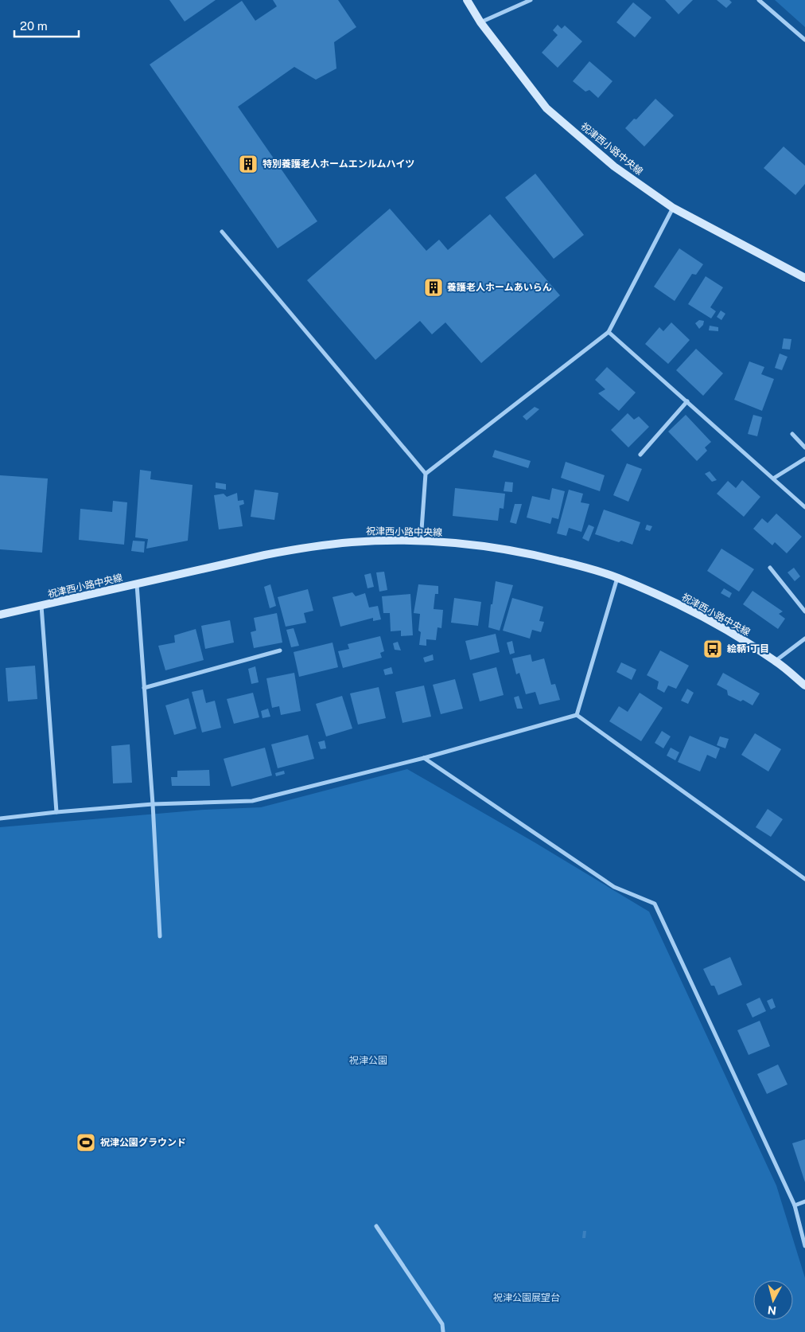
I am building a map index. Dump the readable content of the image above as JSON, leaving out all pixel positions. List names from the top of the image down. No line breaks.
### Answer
{"streets":{"main road":["祝津西小路中央線"]},"parks":["祝津公園","祝津公園展望台"],"places":{"building":["特別養護老人ホームエンルムハイツ","養護老人ホームあいらん"],"bus stop":["絵鞆1丁目"],"sports":["祝津公園グラウンド"]},"scale_bar":"20 m","north":"bottom"}
